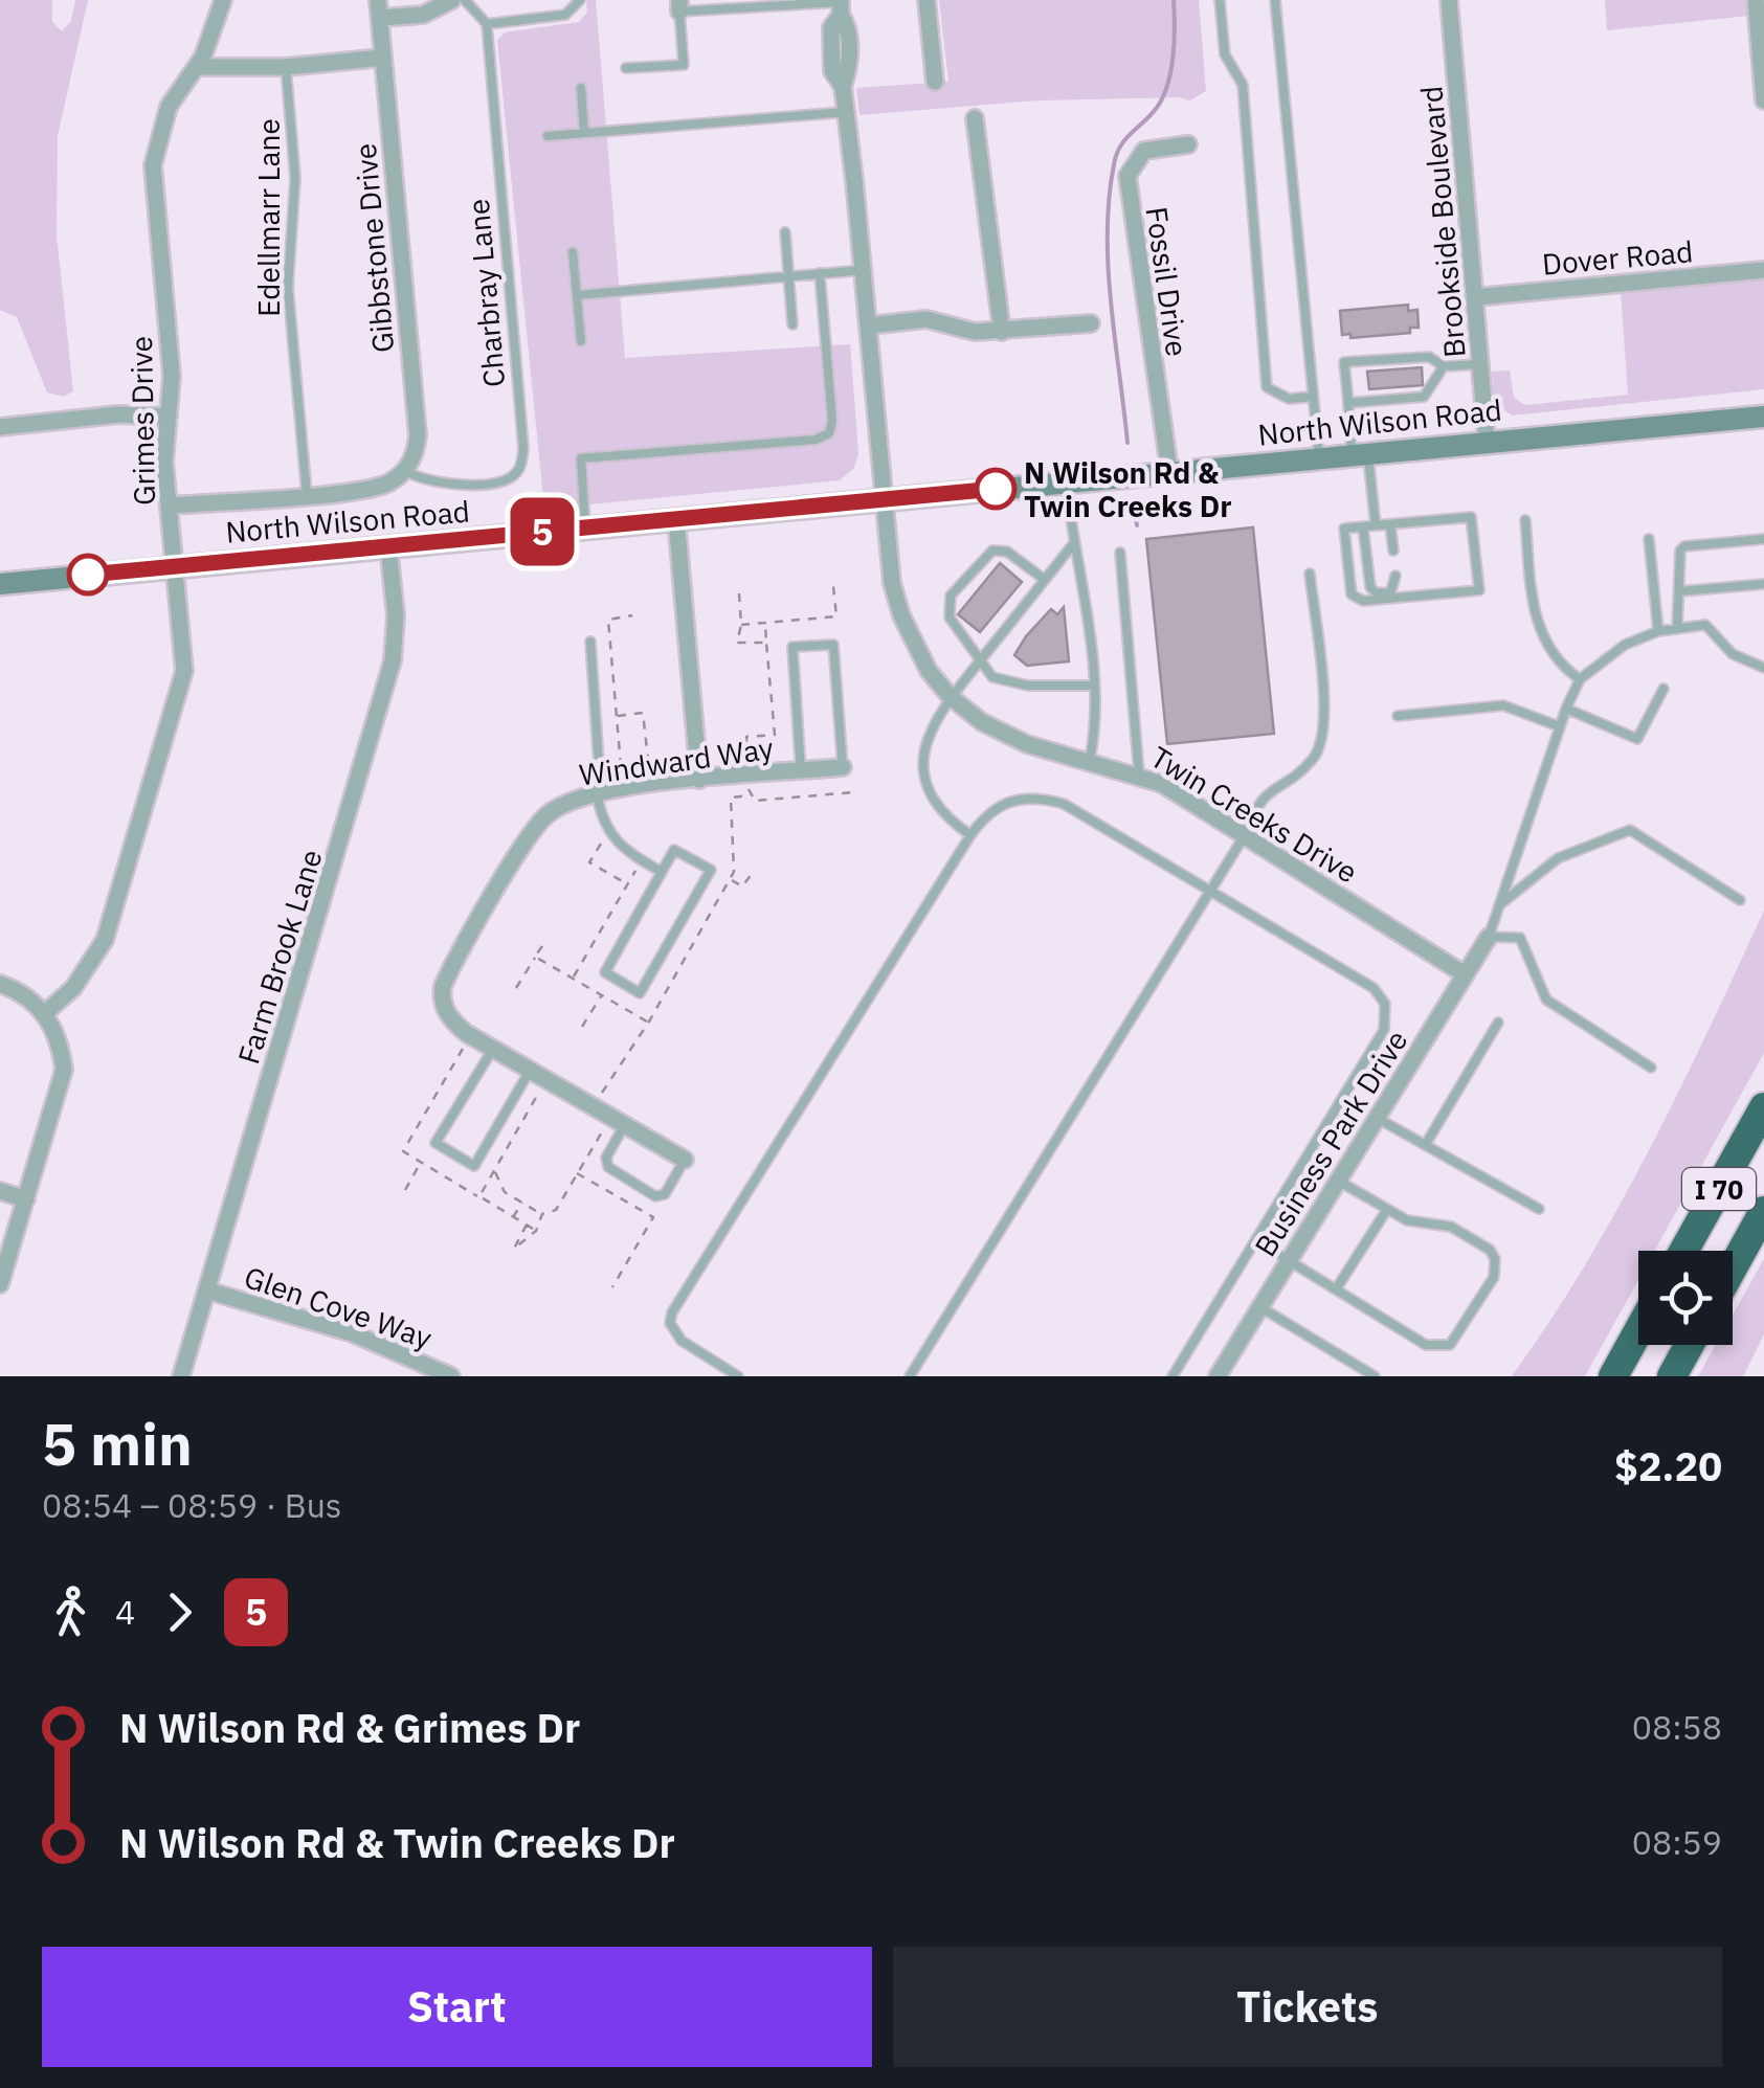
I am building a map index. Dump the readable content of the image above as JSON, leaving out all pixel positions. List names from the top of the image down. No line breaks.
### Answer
{"streets":{"highway":["I 70"],"main road":["North Wilson Road"],"street":["Brookside Boulevard","Gibbstone Drive","Dover Road","Fossil Drive","Grimes Drive","Windward Way","Twin Creeks Drive","Farm Brook Lane","Business Park Drive","Glen Cove Way"],"lane":["Edellmarr Lane","Charbray Lane"]},"crossings":[["Brookside Boulevard","Dover Road"],["Brookside Boulevard","North Wilson Road"],["Gibbstone Drive","Charbray Lane"],["Fossil Drive","North Wilson Road"],["Grimes Drive","North Wilson Road"],["North Wilson Road","Twin Creeks Drive"],["North Wilson Road","Farm Brook Lane"],["Twin Creeks Drive","Business Park Drive"],["Farm Brook Lane","Glen Cove Way"]],"places":["N Wilson Rd & Twin Creeks Dr"],"lines":["bus line 5"],"page":{"on_map":"5","heading":["5 min","08:54 – 08:59 · Bus","$2.20"],"legs":["4","5"],"list":[{"name":"N Wilson Rd & Grimes Dr","value":"08:58"},{"name":"N Wilson Rd & Twin Creeks Dr","value":"08:59"}],"buttons":["Start","Tickets"]}}
